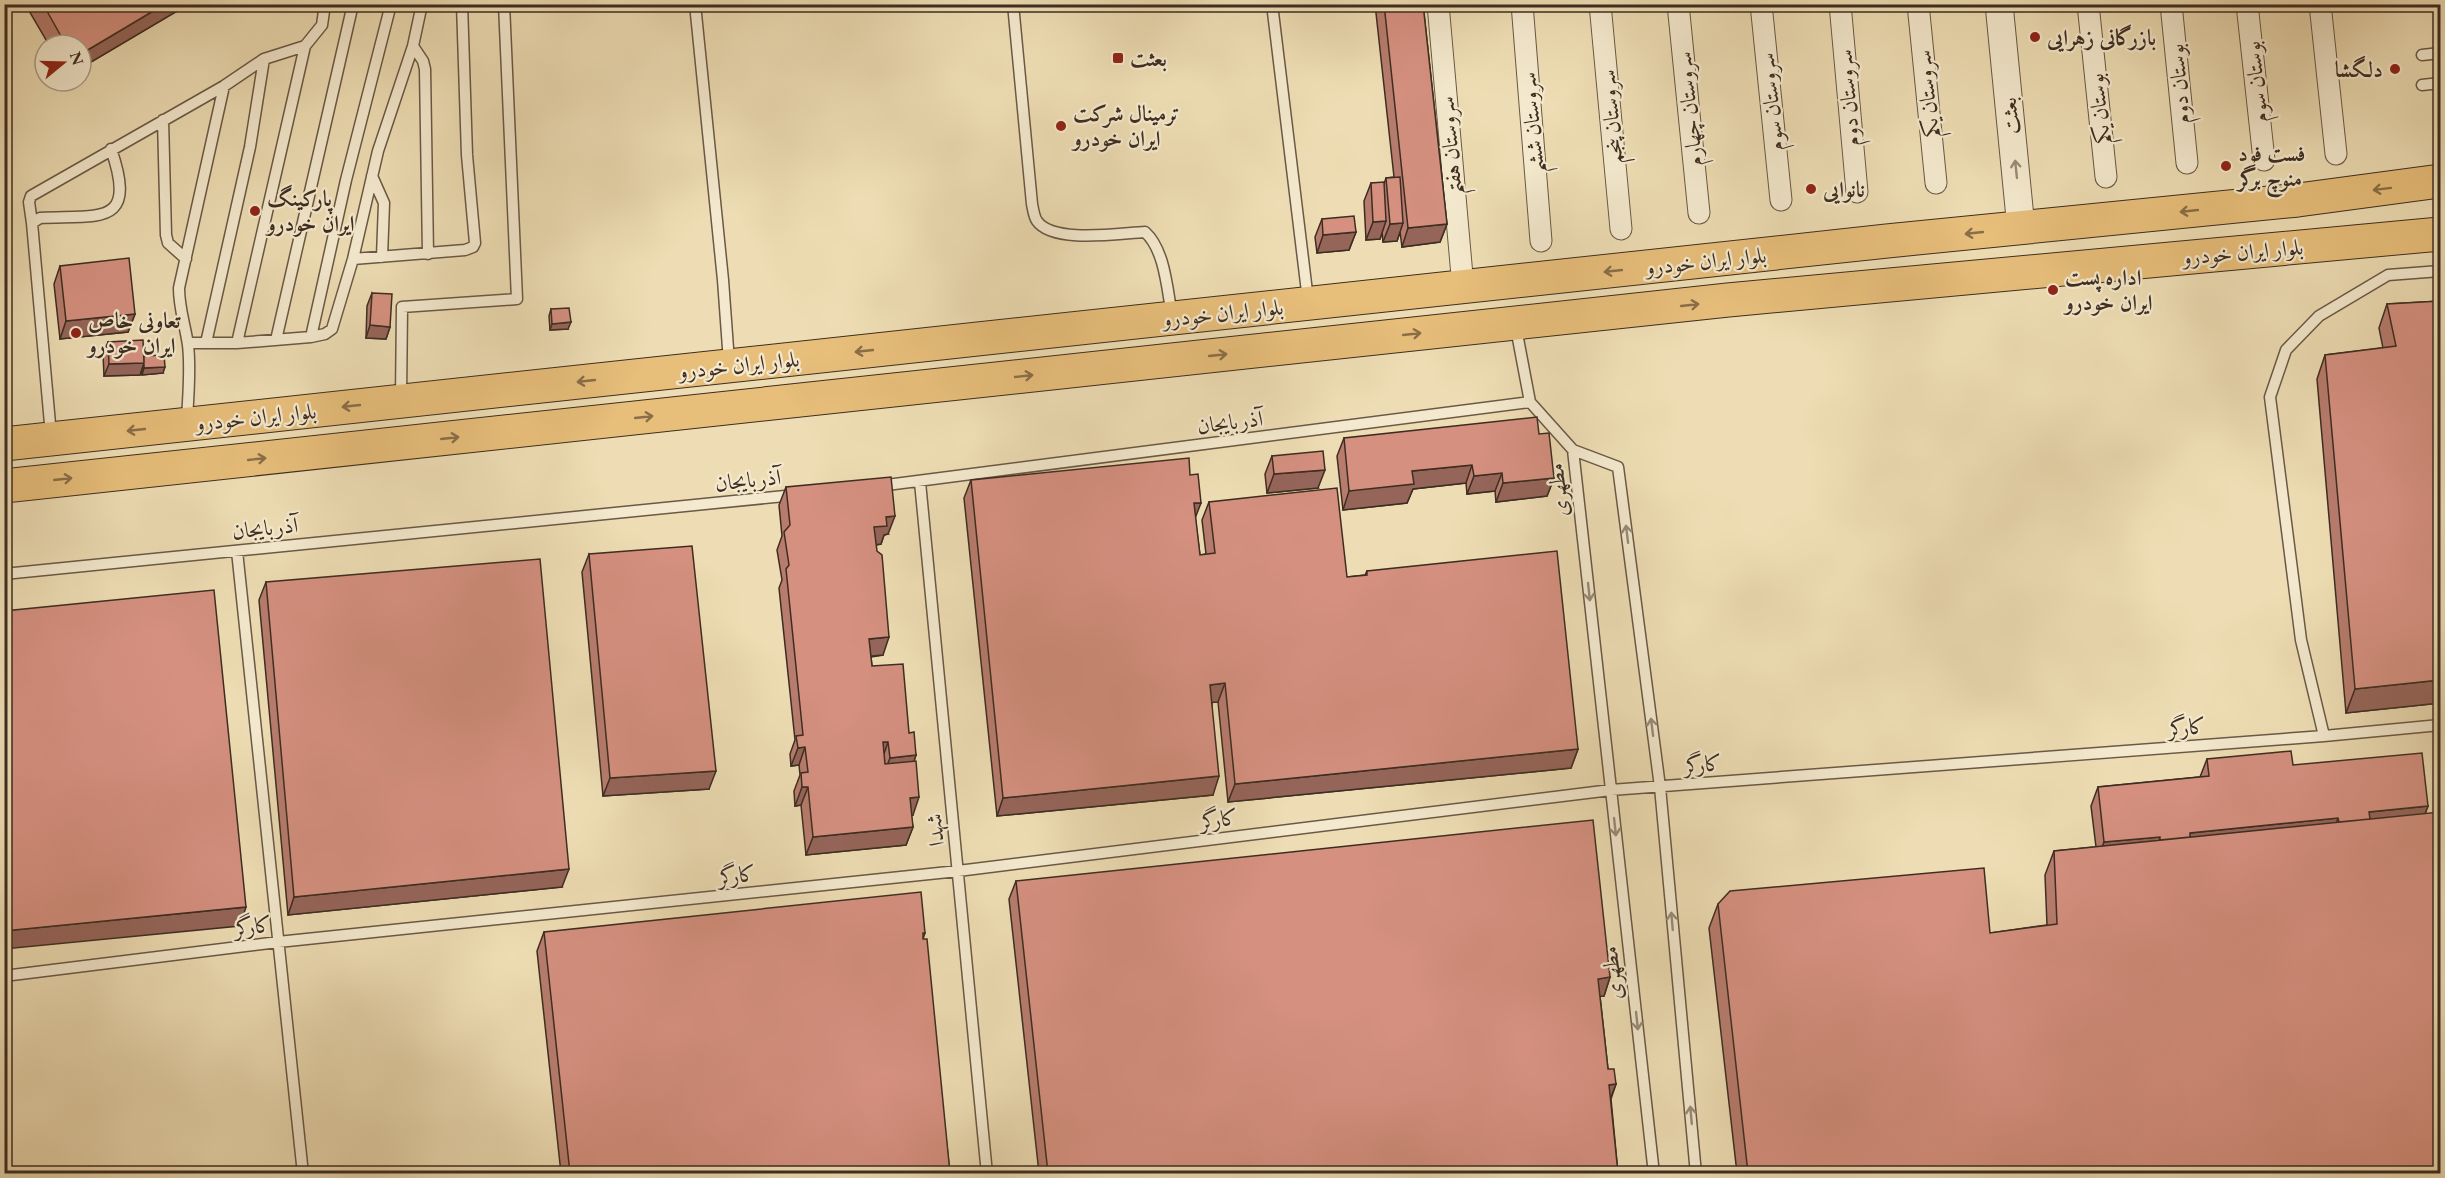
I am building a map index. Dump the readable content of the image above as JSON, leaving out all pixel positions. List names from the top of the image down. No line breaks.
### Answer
{"streets":{"main road":["بلوار ایران خودرو"],"street":["بوستان سوم","بوستان دوم","سروستان یکم","سروستان دوم","سروستان سوم","سروستان چهارم","بوستان یکم","بعثت","سروستان پنجم","سروستان ششم","سروستان هفتم"],"lane":["آذربایجان","مطهری","کارگر","شهدا"]},"crossings":[["بعثت","بلوار ایران خودرو"],["سروستان هفتم","بلوار ایران خودرو"],["آذربایجان","شهدا"],["مطهری","کارگر"],["کارگر","شهدا"]],"one_way":["بعثت"],"places":{"other":["بازرگانی زهرایی","دلگشا","ترمینال شرکت ایران خودرو","فست فود منوچ برگر","نانوایی","پارکینگ ایران خودرو","اداره پست ایران خودرو","تعاونی خاص ایران خودرو"],"transit":["بعثت"]},"north":"right"}
